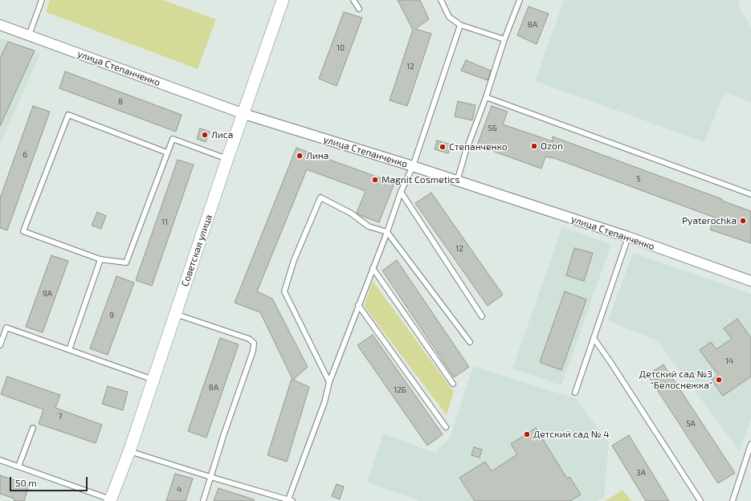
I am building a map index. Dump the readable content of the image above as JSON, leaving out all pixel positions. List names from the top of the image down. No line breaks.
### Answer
{"streets":{"street":["улица Степанченко","Советская улица"]},"crossings":[["улица Степанченко","Советская улица"]],"places":["Лиса","Ozon","Степанченко","Лина","Magnit Cosmetics","Pyaterochka","Детский сад №3 \"Белоснежка\"","Детский сад № 4"],"house_numbers":["8А","10","12","8","5Б","6","5","11","12","9А","9","14","8А","12Б","7","5А","3А","4"],"scale_bar":"50 m"}
